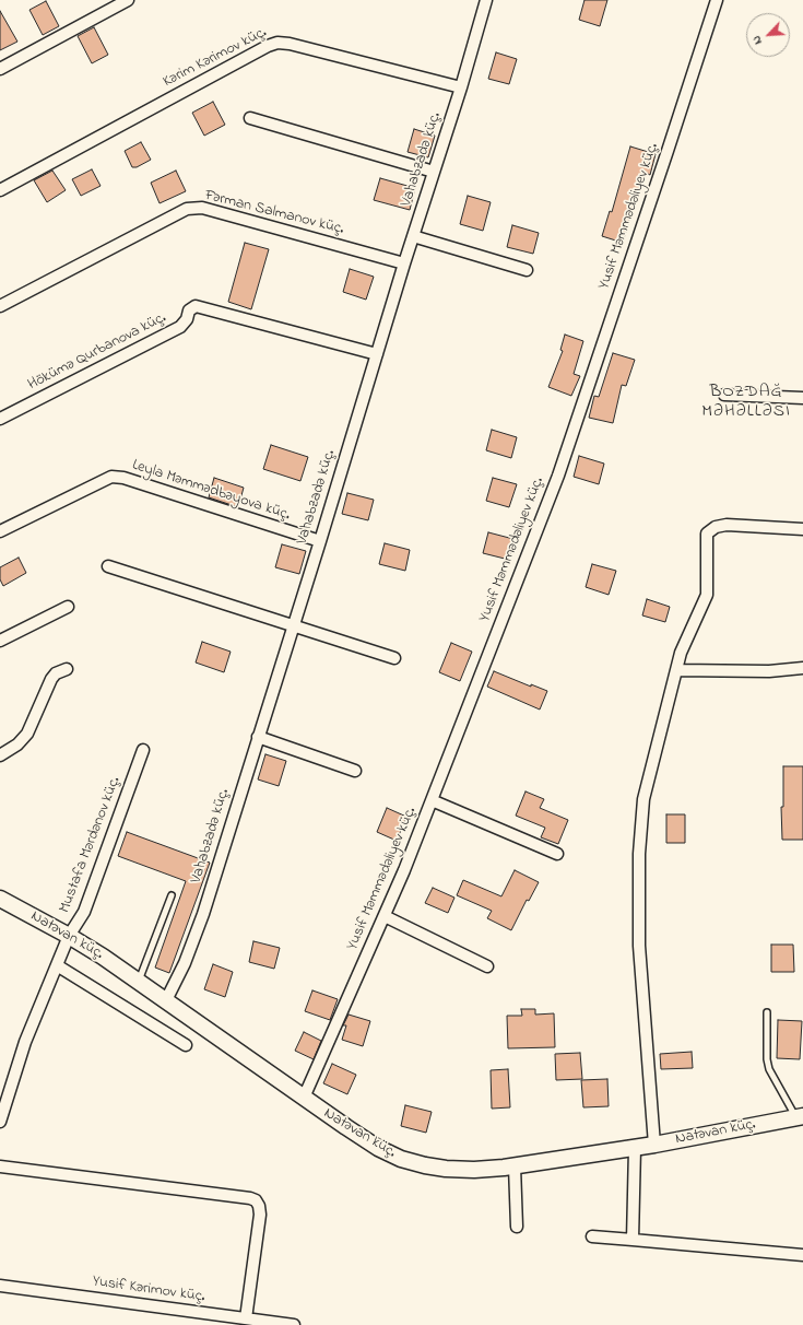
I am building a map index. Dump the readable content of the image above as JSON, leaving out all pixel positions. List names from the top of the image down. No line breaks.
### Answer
{"streets":{"street":["Kərim Kərimov küç.","Vahabzadə küç.","Fərman Salmanov küç.","Yusif Məmmədəliyev küç.","Hökümə Qurbanova küç.","Leyla Məmmədbəyova küç.","Mustafa Mərdənov küç.","Natəvan küç.","Yusif Kərimov küç."]},"crossings":[["Kərim Kərimov küç.","Vahabzadə küç."],["Vahabzadə küç.","Fərman Salmanov küç."],["Vahabzadə küç.","Hökümə Qurbanova küç."],["Vahabzadə küç.","Leyla Məmmədbəyova küç."],["Vahabzadə küç.","Natəvan küç."],["Yusif Məmmədəliyev küç.","Natəvan küç."],["Mustafa Mərdənov küç.","Natəvan küç."]],"districts":["BOZDAĞ MƏHƏLLƏSI"],"north":"bottom left"}
